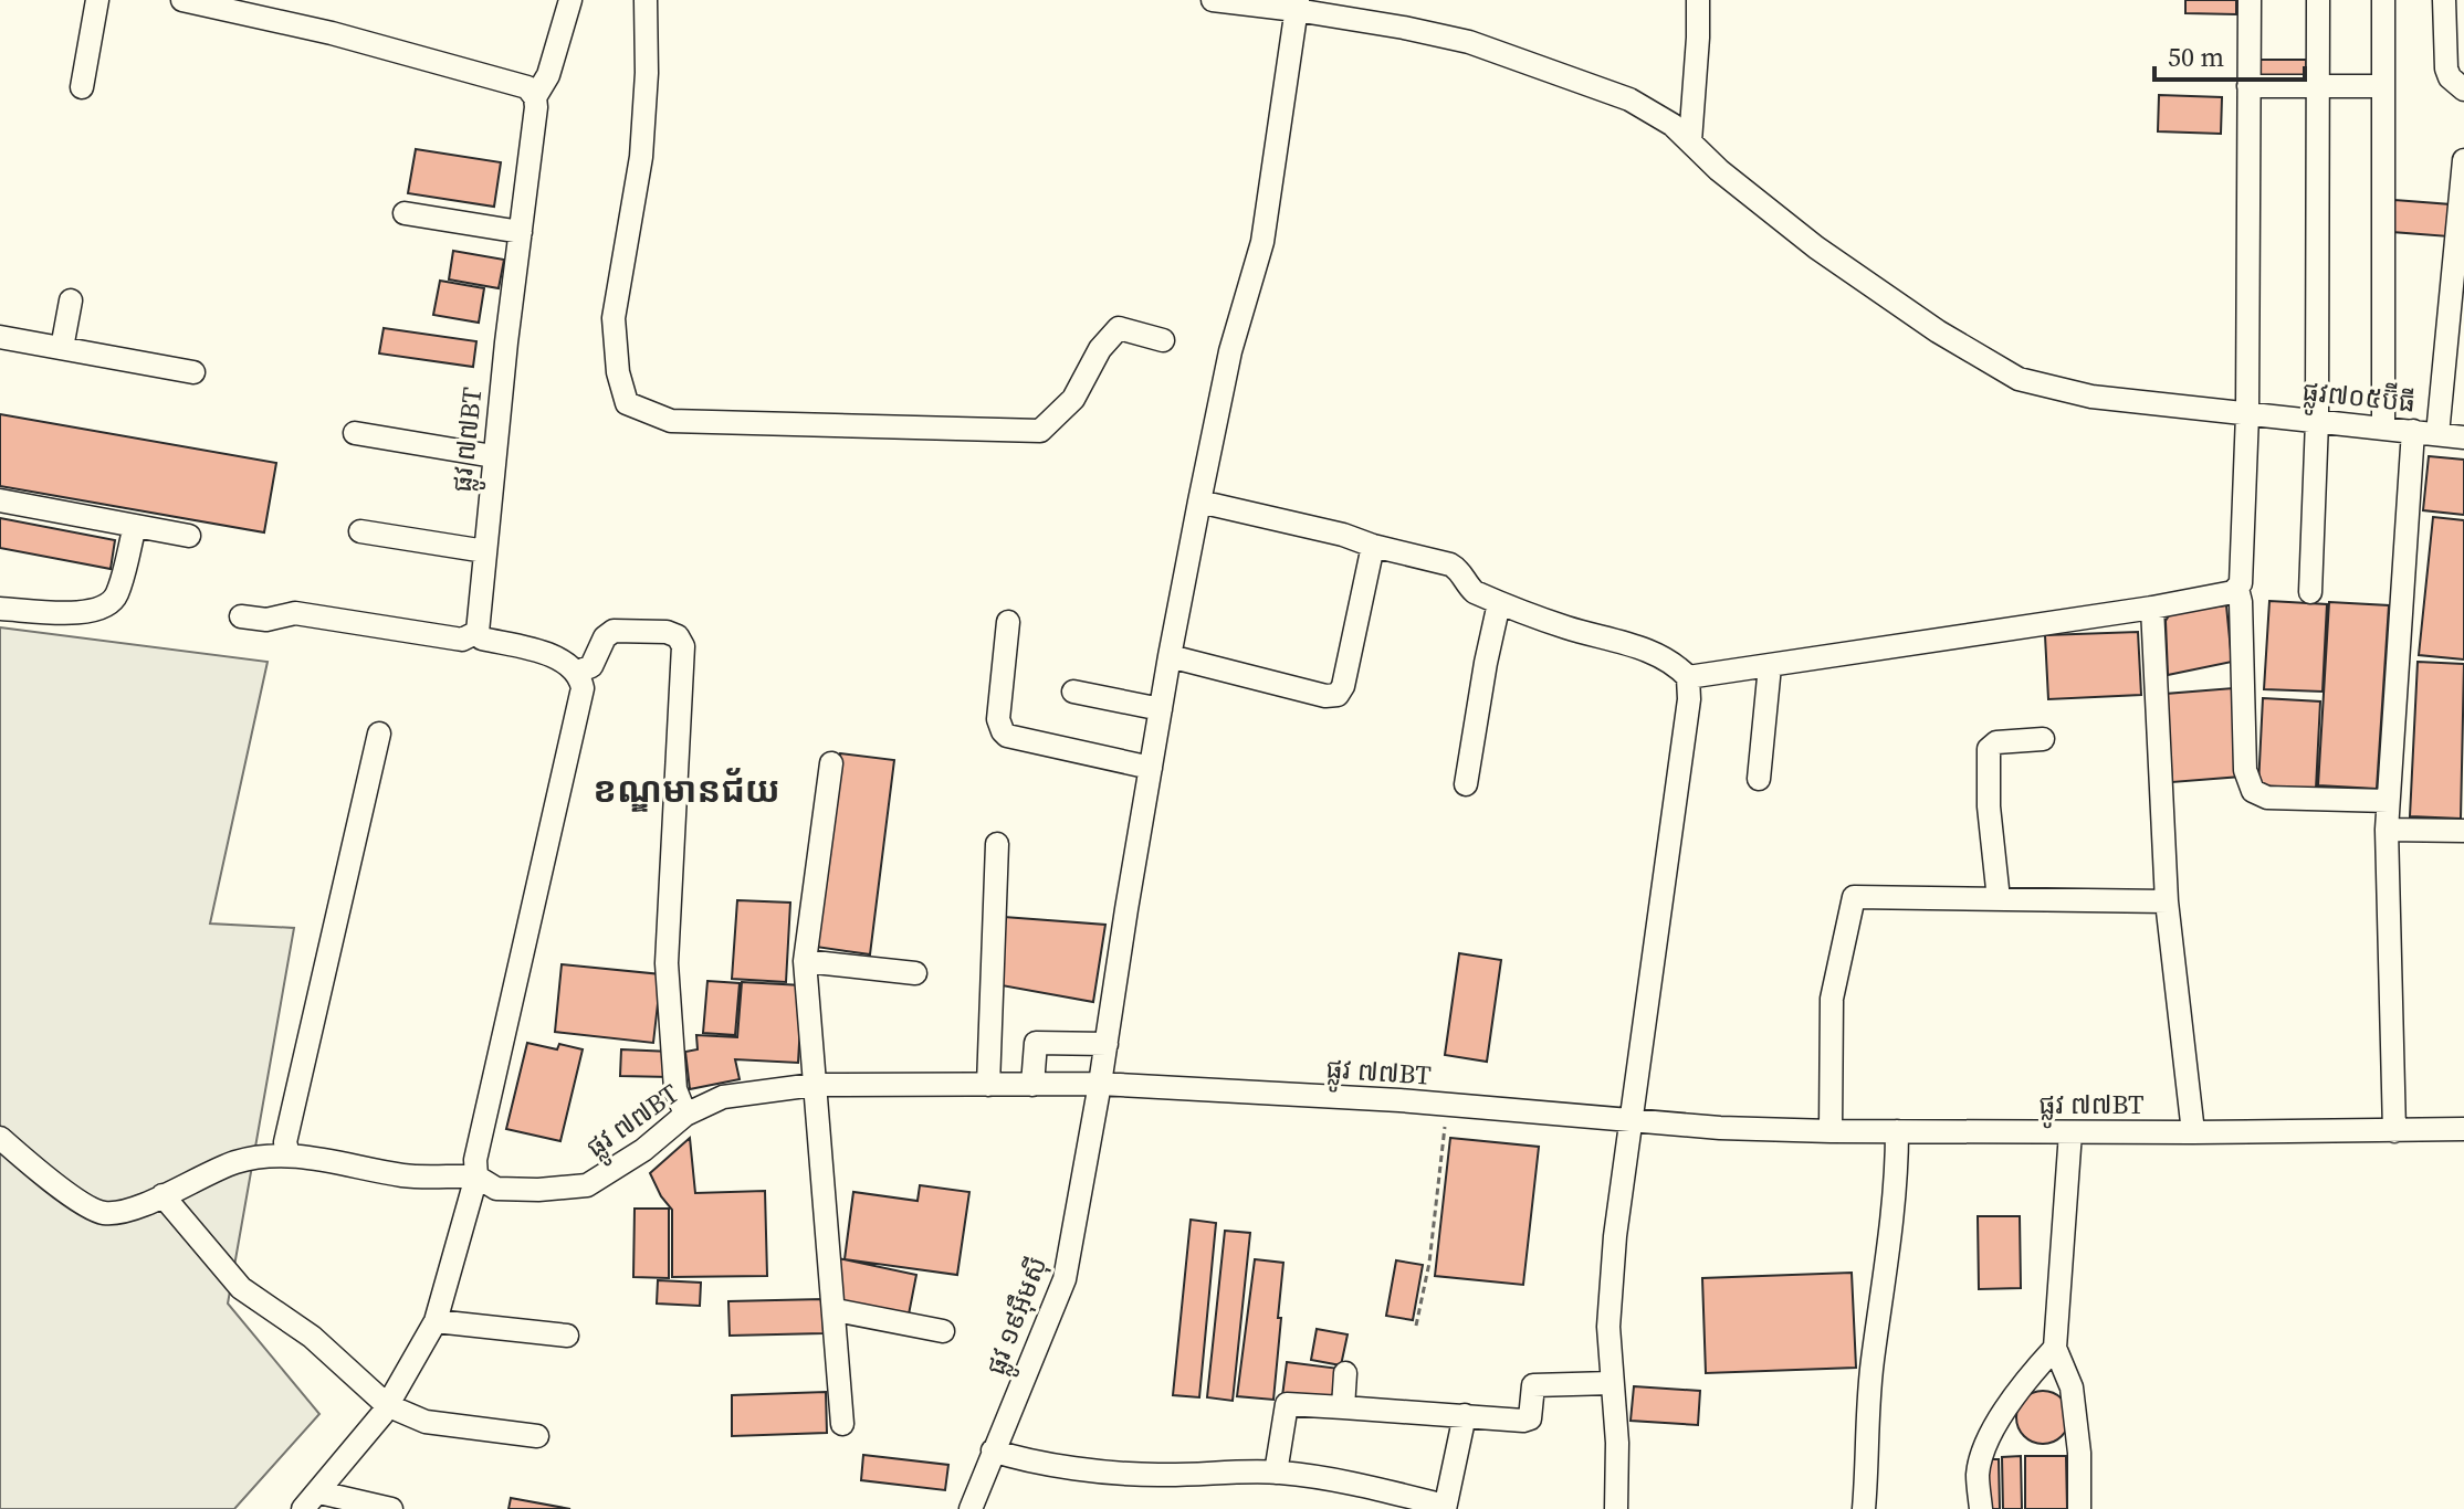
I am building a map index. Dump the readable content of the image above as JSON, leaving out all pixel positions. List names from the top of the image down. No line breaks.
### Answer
{"streets":{"street":["ផ្លូវ៧០៥ប៊ីធី","ផ្លូវ ៧៧BT","ផ្លូវ ១៩អ៊ឹមស៊ី"]},"crossings":[["ផ្លូវ៧០៥ប៊ីធី","ផ្លូវ ១៩អ៊ឹមស៊ី"],["ផ្លូវ ៧៧BT","ផ្លូវ ១៩អ៊ឹមស៊ី"]],"districts":["ខណ្ឌមានជ័យ"],"scale_bar":"50 m"}
